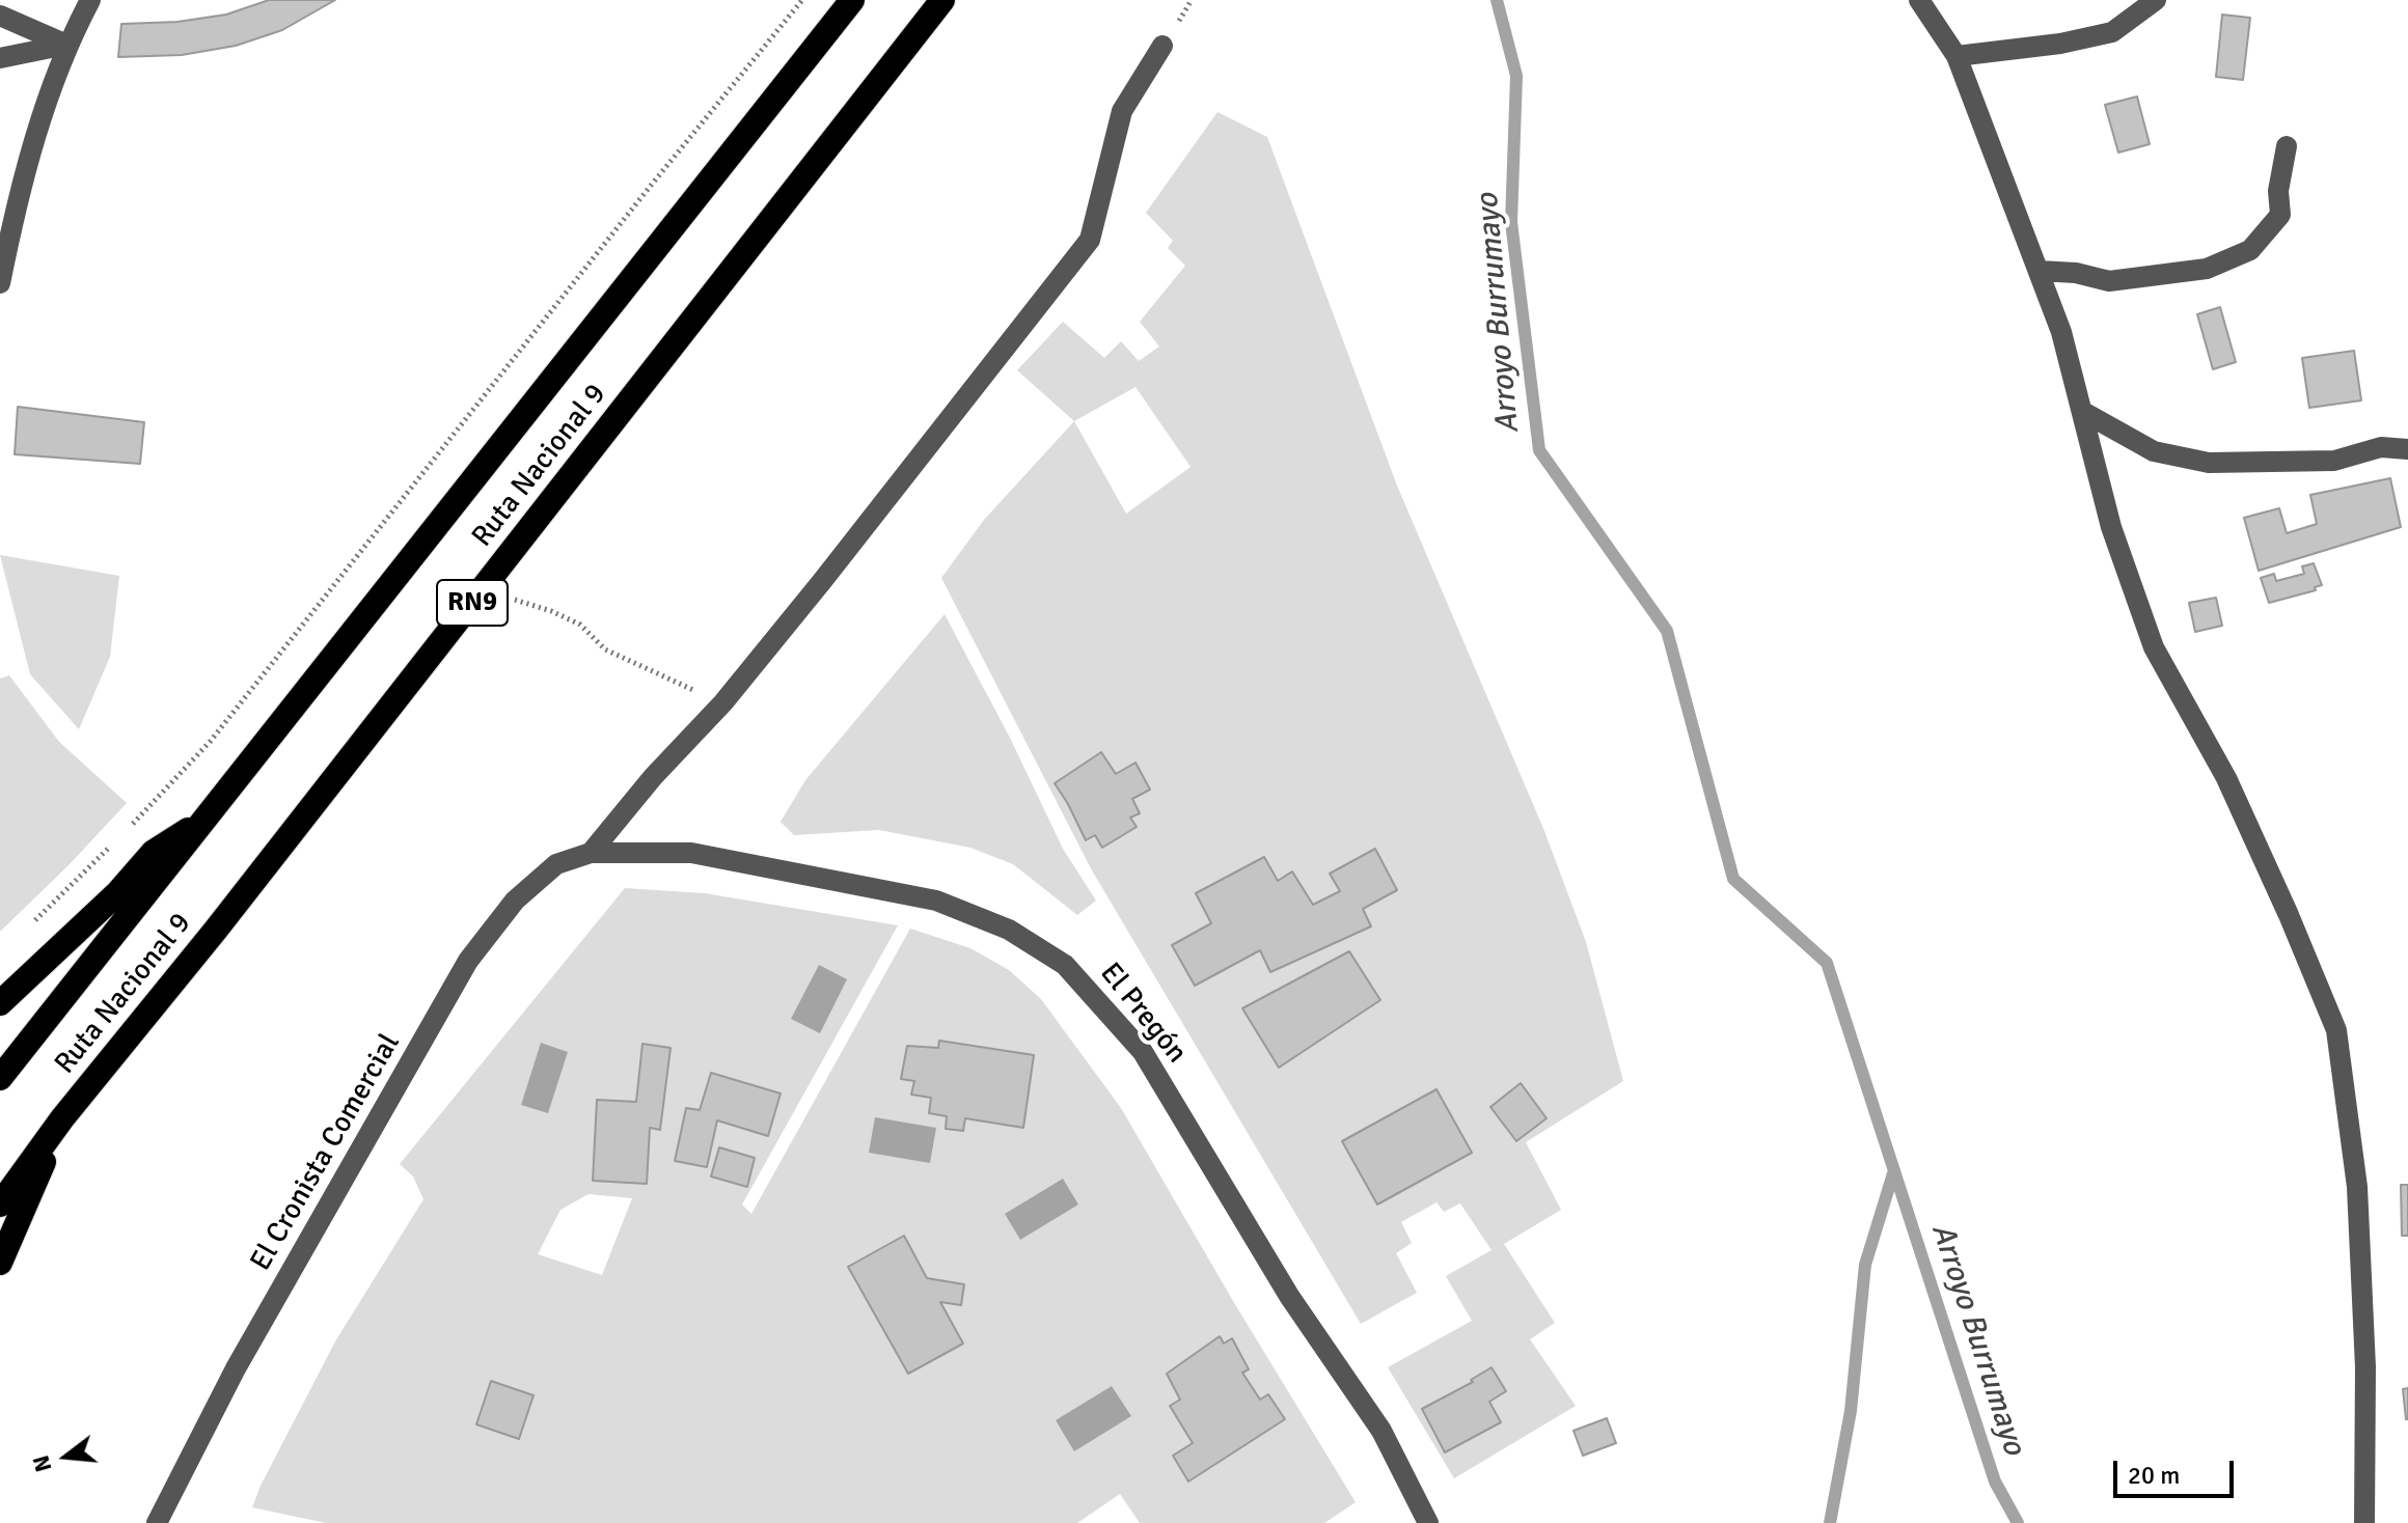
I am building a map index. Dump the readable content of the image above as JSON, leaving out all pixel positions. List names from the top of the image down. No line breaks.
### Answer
{"streets":{"highway":["Ruta Nacional 9","RN9"],"street":["El Pregón","El Cronista Comercial"]},"crossings":[["El Pregón","El Cronista Comercial"]],"water":["Arroyo Burrumayo"],"scale_bar":"20 m","north":"left"}
